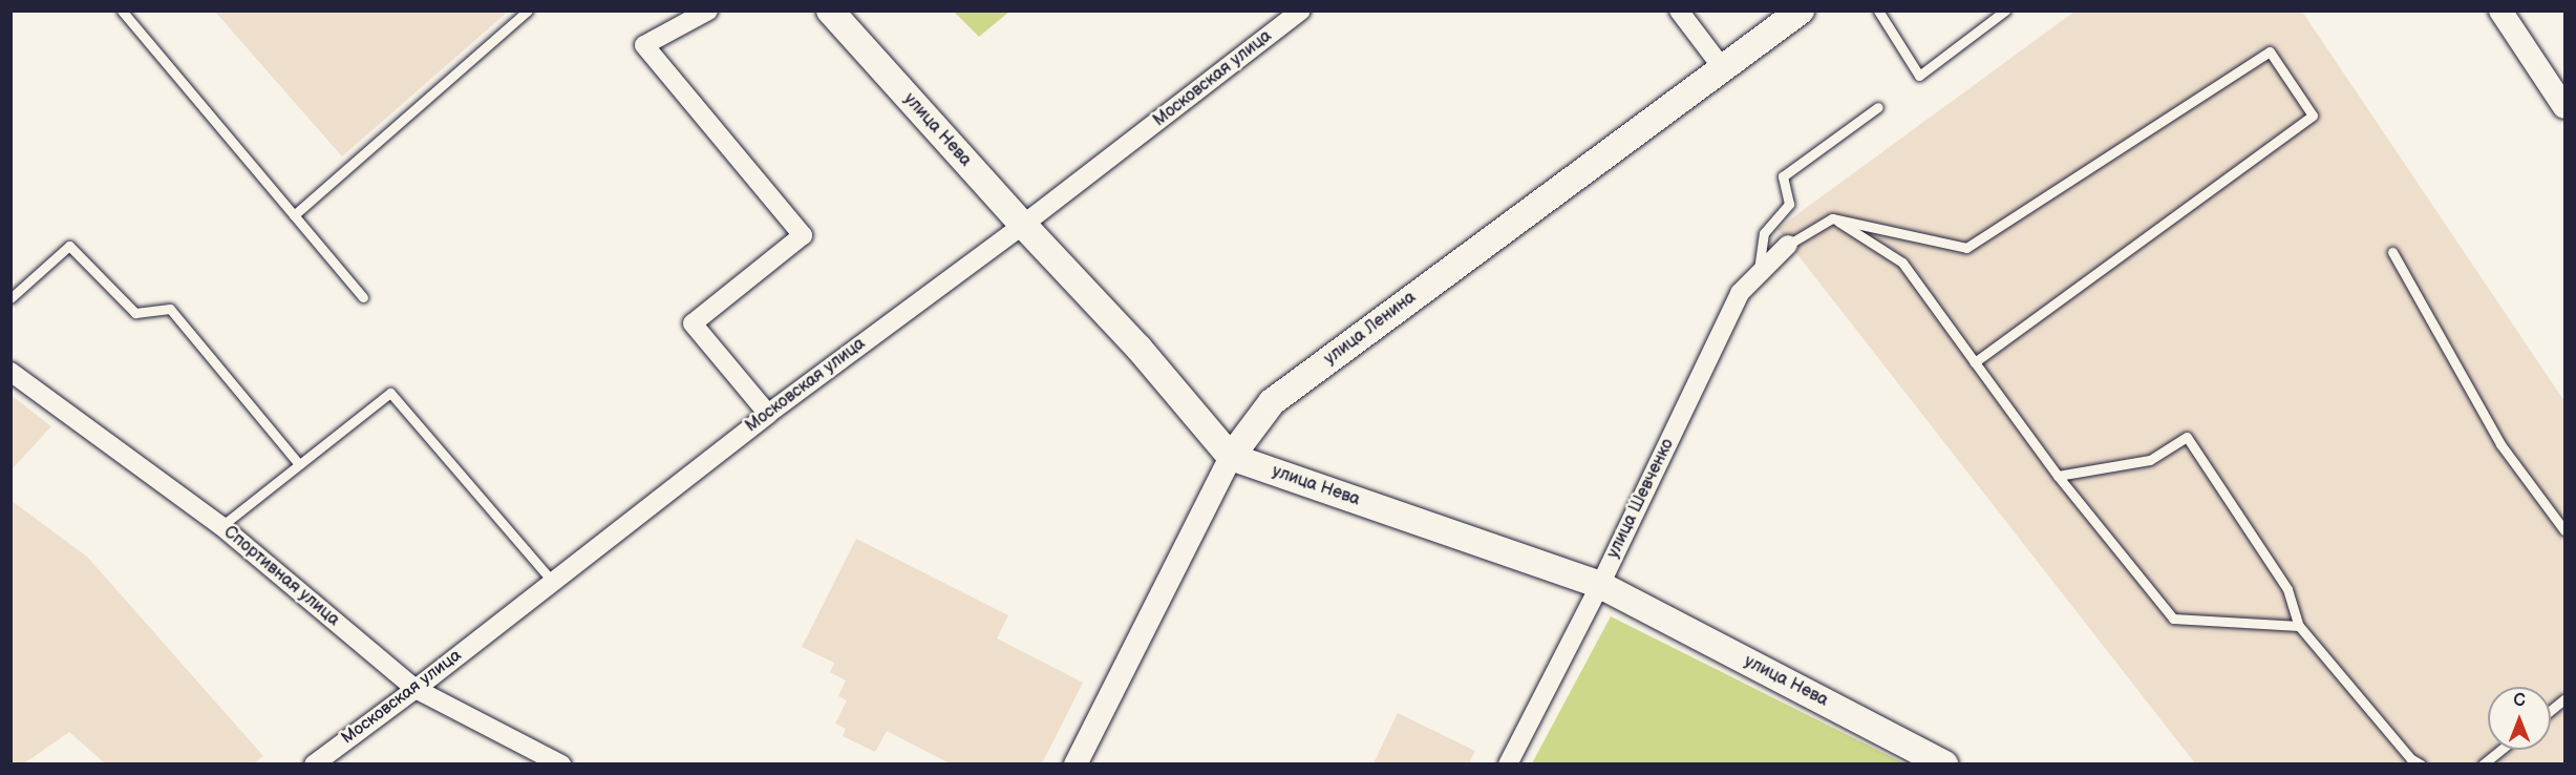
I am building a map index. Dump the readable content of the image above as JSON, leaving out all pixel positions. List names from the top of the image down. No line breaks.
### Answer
{"streets":{"main road":["улица Нева","улица Ленина"],"street":["Московская улица","улица Шевченко","Спортивная улица"]},"crossings":[["Московская улица","улица Нева"],["Московская улица","Спортивная улица"],["улица Нева","улица Ленина"],["улица Нева","улица Шевченко"]],"north":"top"}
